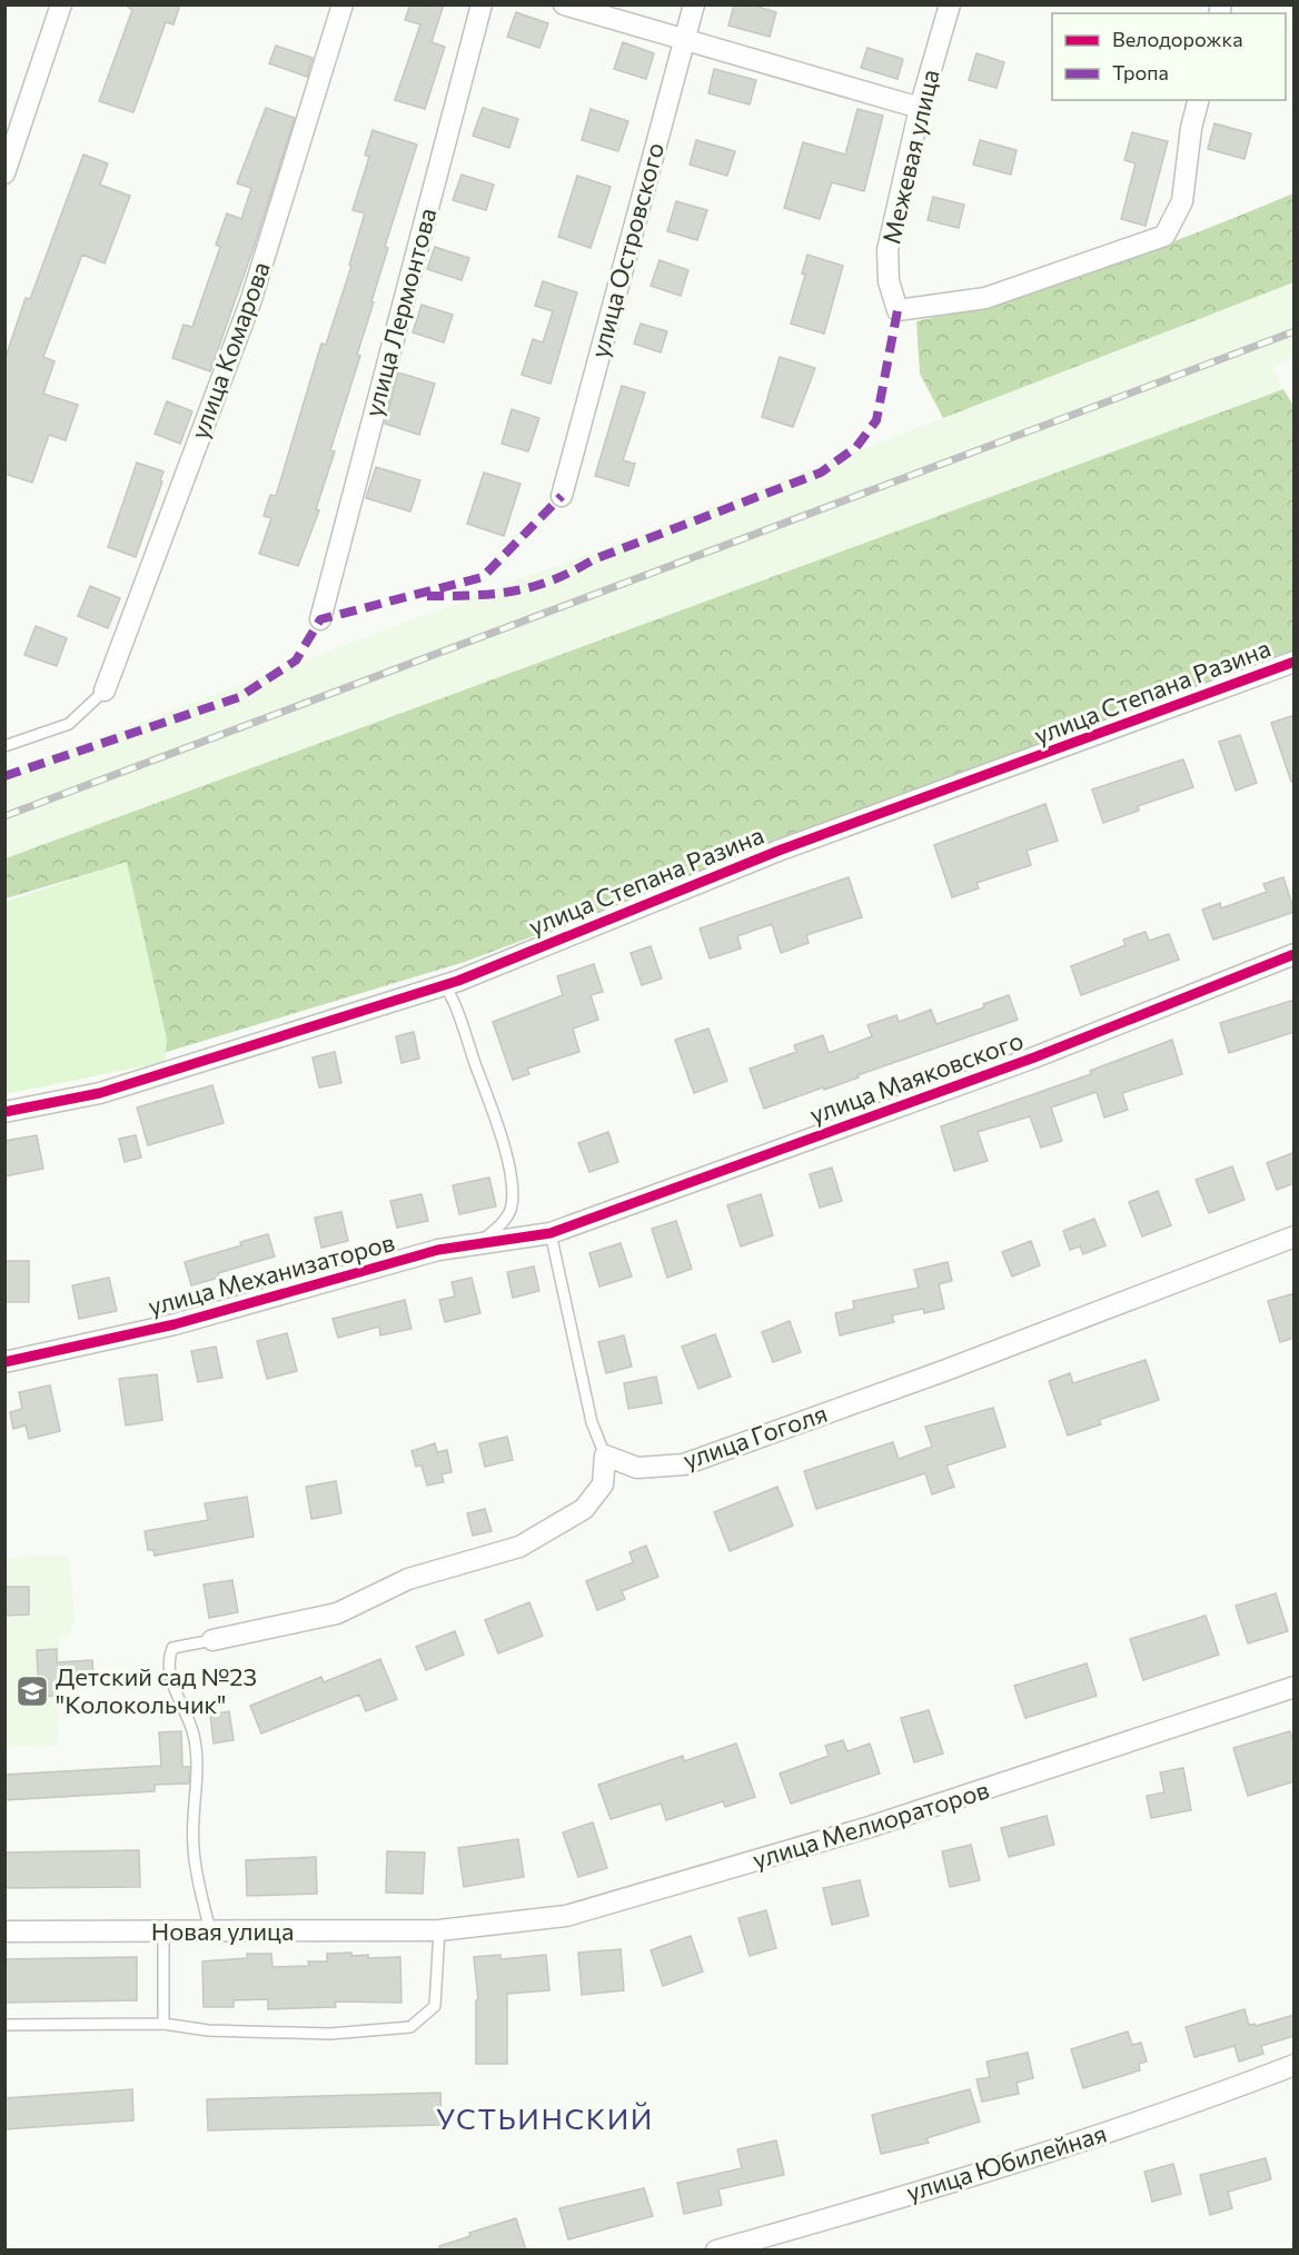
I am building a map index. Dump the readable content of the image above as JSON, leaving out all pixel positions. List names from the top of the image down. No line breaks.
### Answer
{"streets":{"street":["Межевая улица","улица Островского","улица Лермонтова","улица Комарова","улица Степана Разина","улица Маяковского","улица Механизаторов","улица Гоголя","улица Мелиораторов","Новая улица","улица Юбилейная"]},"crossings":[["улица Маяковского","улица Механизаторов"],["улица Мелиораторов","Новая улица"]],"districts":["УСТЬИНСКИЙ"],"places":{"school or university":["Детский сад №23 \"Колокольчик\""]},"legend":["Велодорожка","Тропа"]}
